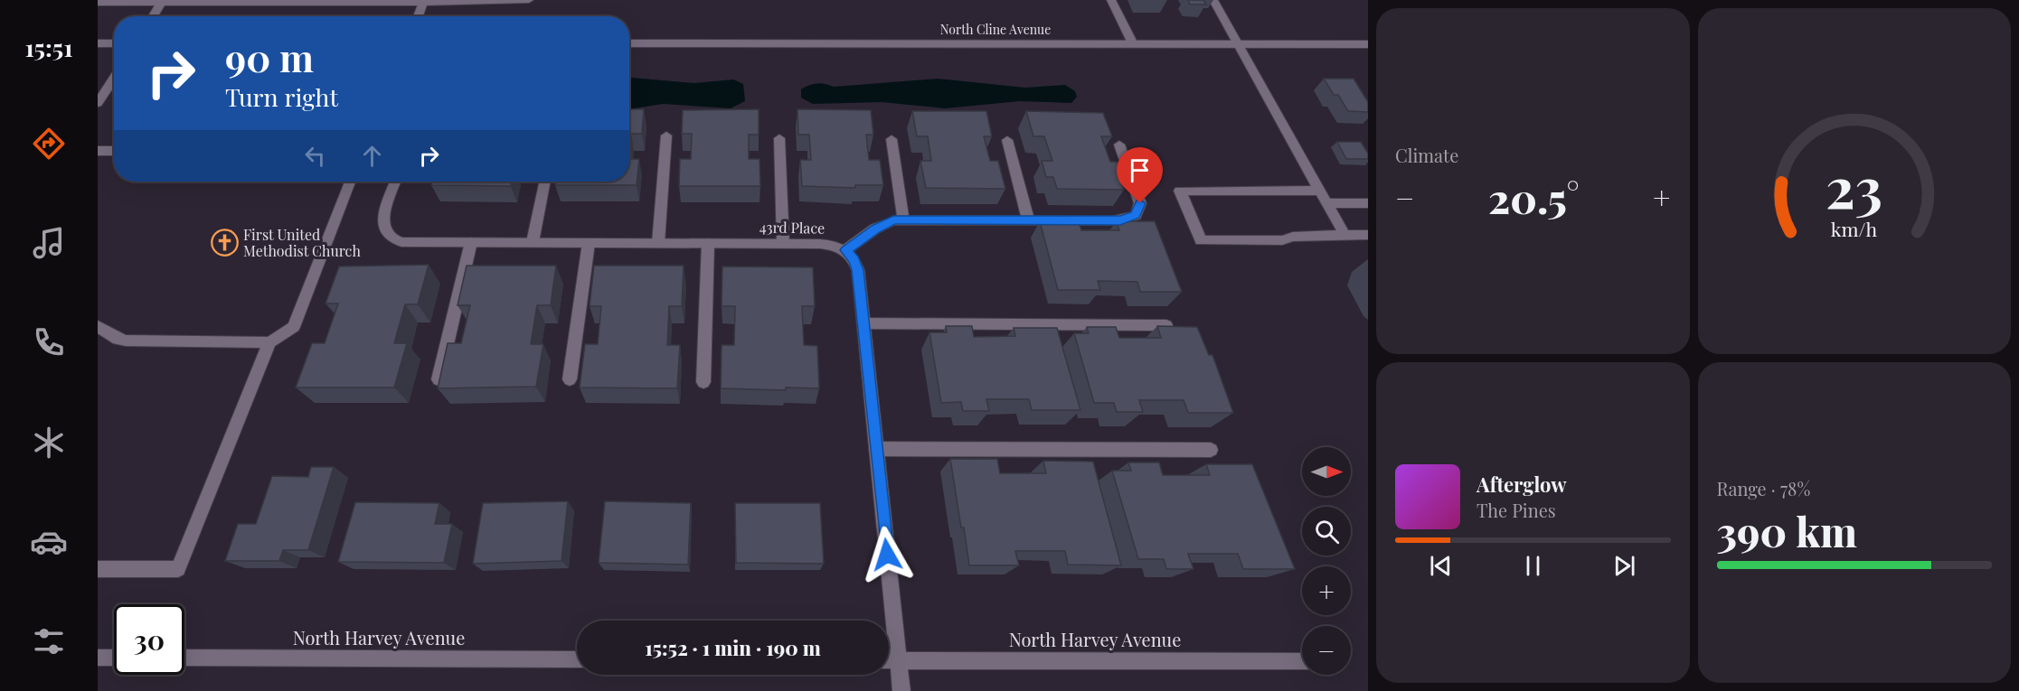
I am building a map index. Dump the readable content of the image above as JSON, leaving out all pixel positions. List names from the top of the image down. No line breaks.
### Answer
{"streets":{"street":["North Cline Avenue","43rd Place","North Harvey Avenue"]},"places":{"church":["First United Methodist Church"]},"north":"right","page":{"tabs":"15:51","tile":["Climate",["Range · 78%","390 km"]],"turn":["90 m","Turn right"],"heat":["−","20.5°","+"],"map_buttons":["+","−"],"song":["Afterglow","The Pines"],"limit":"30","trip":"15:52 · 1 min · 190 m","gauge":["23","km/h"]}}
